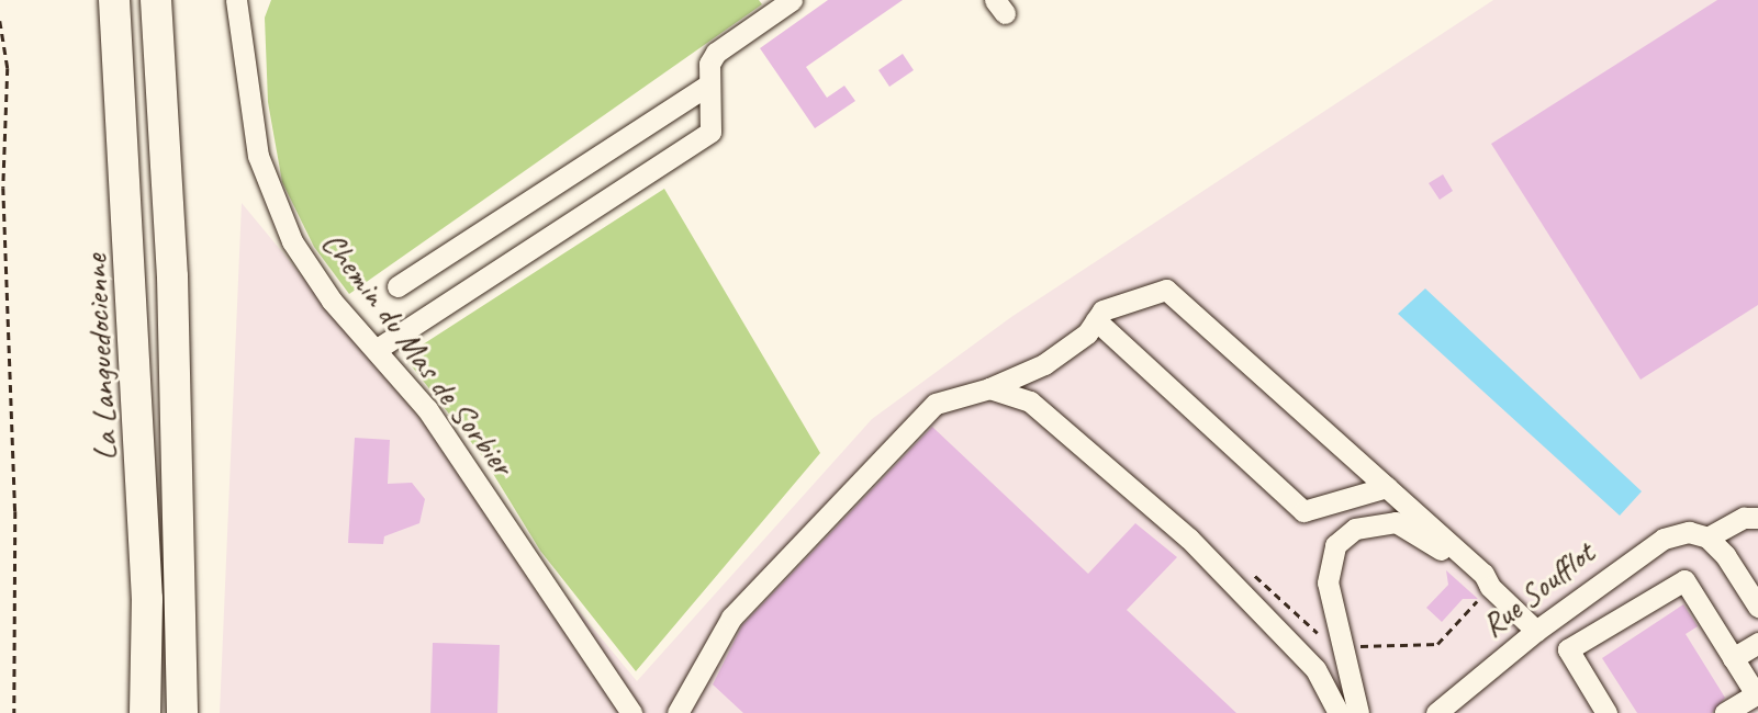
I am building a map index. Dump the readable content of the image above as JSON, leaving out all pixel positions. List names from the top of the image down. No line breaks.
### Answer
{"streets":{"highway":["La Languedocienne"],"street":["Chemin du Mas de Sorbier","Rue Soufflot"]}}
